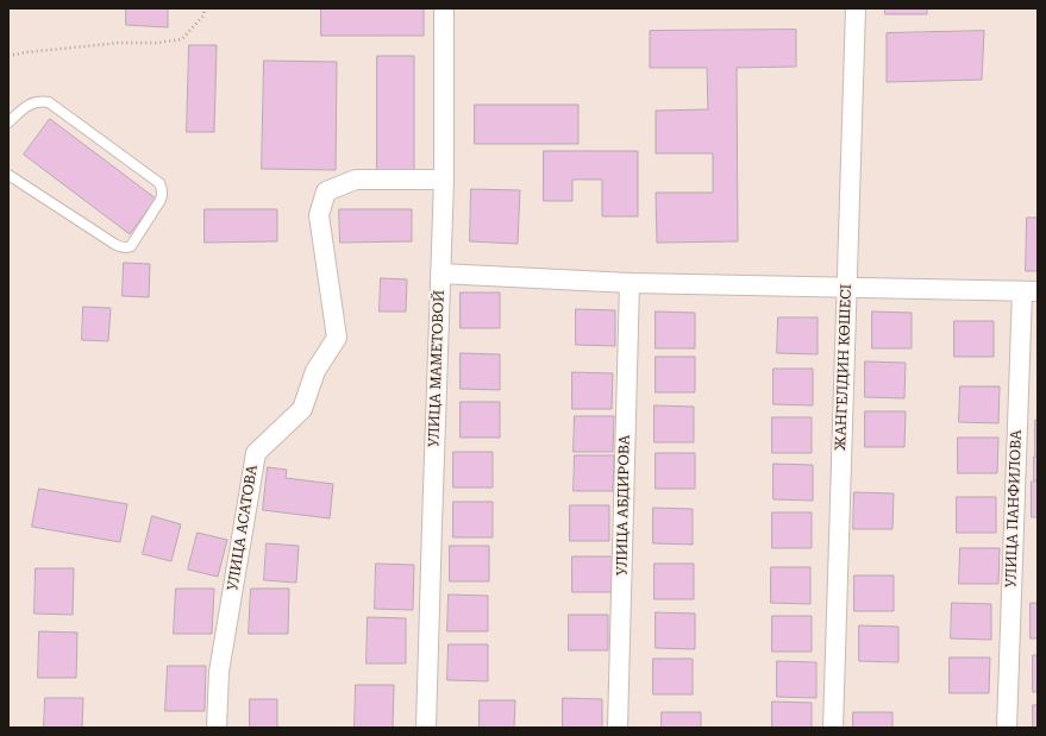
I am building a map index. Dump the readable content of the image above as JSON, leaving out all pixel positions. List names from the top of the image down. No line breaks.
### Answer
{"streets":{"street":["ЖАНГЕЛДИН КӨШЕСІ","УЛИЦА МАМЕТОВОЙ","УЛИЦА АБДИРОВА","УЛИЦА ПАНФИЛОВА","УЛИЦА АСАТОВА"]},"crossings":[["УЛИЦА МАМЕТОВОЙ","УЛИЦА АСАТОВА"]]}
